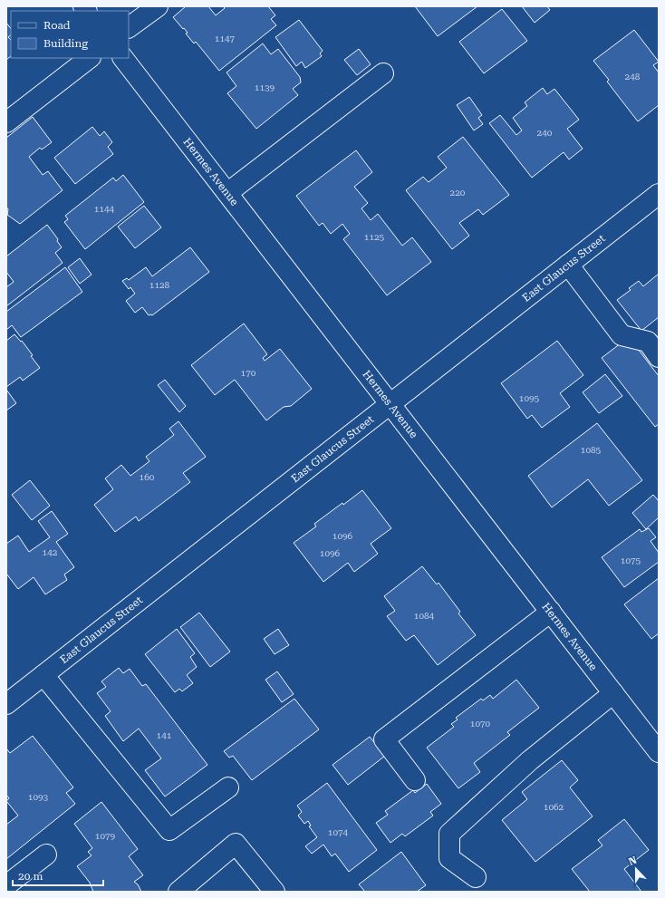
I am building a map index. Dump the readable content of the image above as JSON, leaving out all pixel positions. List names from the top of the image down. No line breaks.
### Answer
{"streets":{"street":["Hermes Avenue","East Glaucus Street"]},"crossings":[["Hermes Avenue","East Glaucus Street"]],"house_numbers":["1147","248","1139","240","220","1144","1125","1128","170","1095","1085","160","1096","142","1096","1075","1084","1070","141","1093","1062","1074","1079"],"legend":["Road","Building"],"scale_bar":"20 m","north":"top"}
